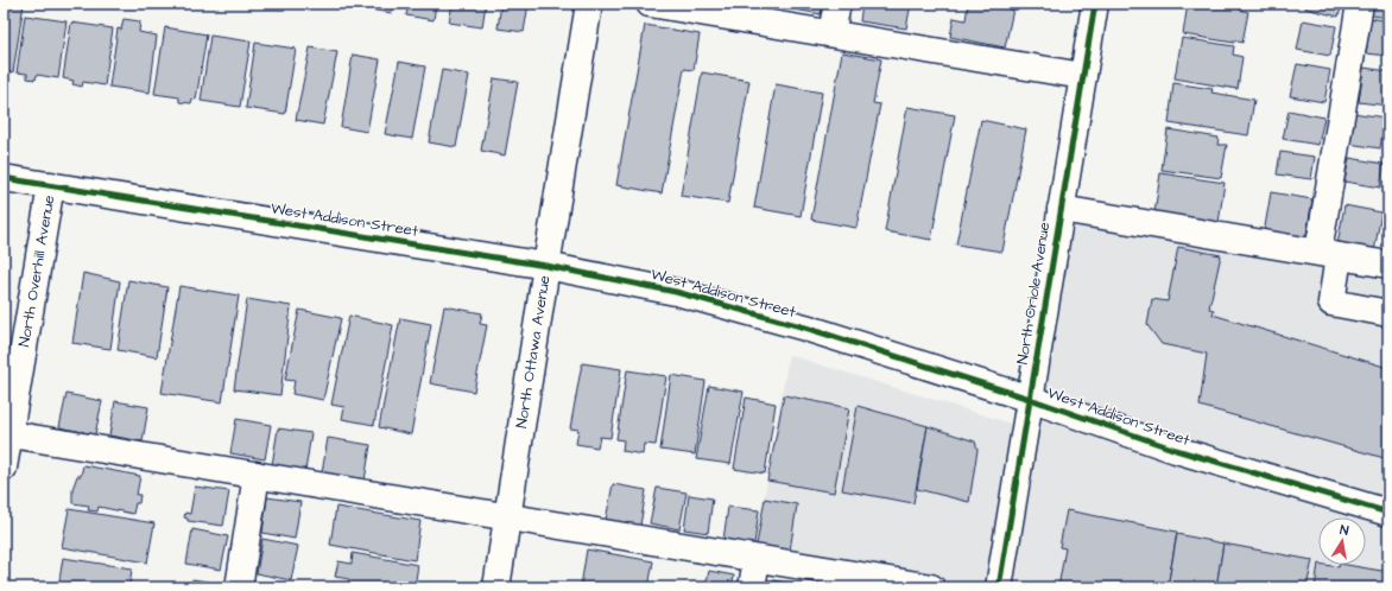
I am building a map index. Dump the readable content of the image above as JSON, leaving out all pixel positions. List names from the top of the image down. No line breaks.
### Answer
{"streets":{"street":["West Addison Street","North Overhill Avenue","North Oriole Avenue","North Ottawa Avenue"]},"crossings":[["West Addison Street","North Overhill Avenue"],["West Addison Street","North Oriole Avenue"],["West Addison Street","North Ottawa Avenue"]],"north":"top"}
